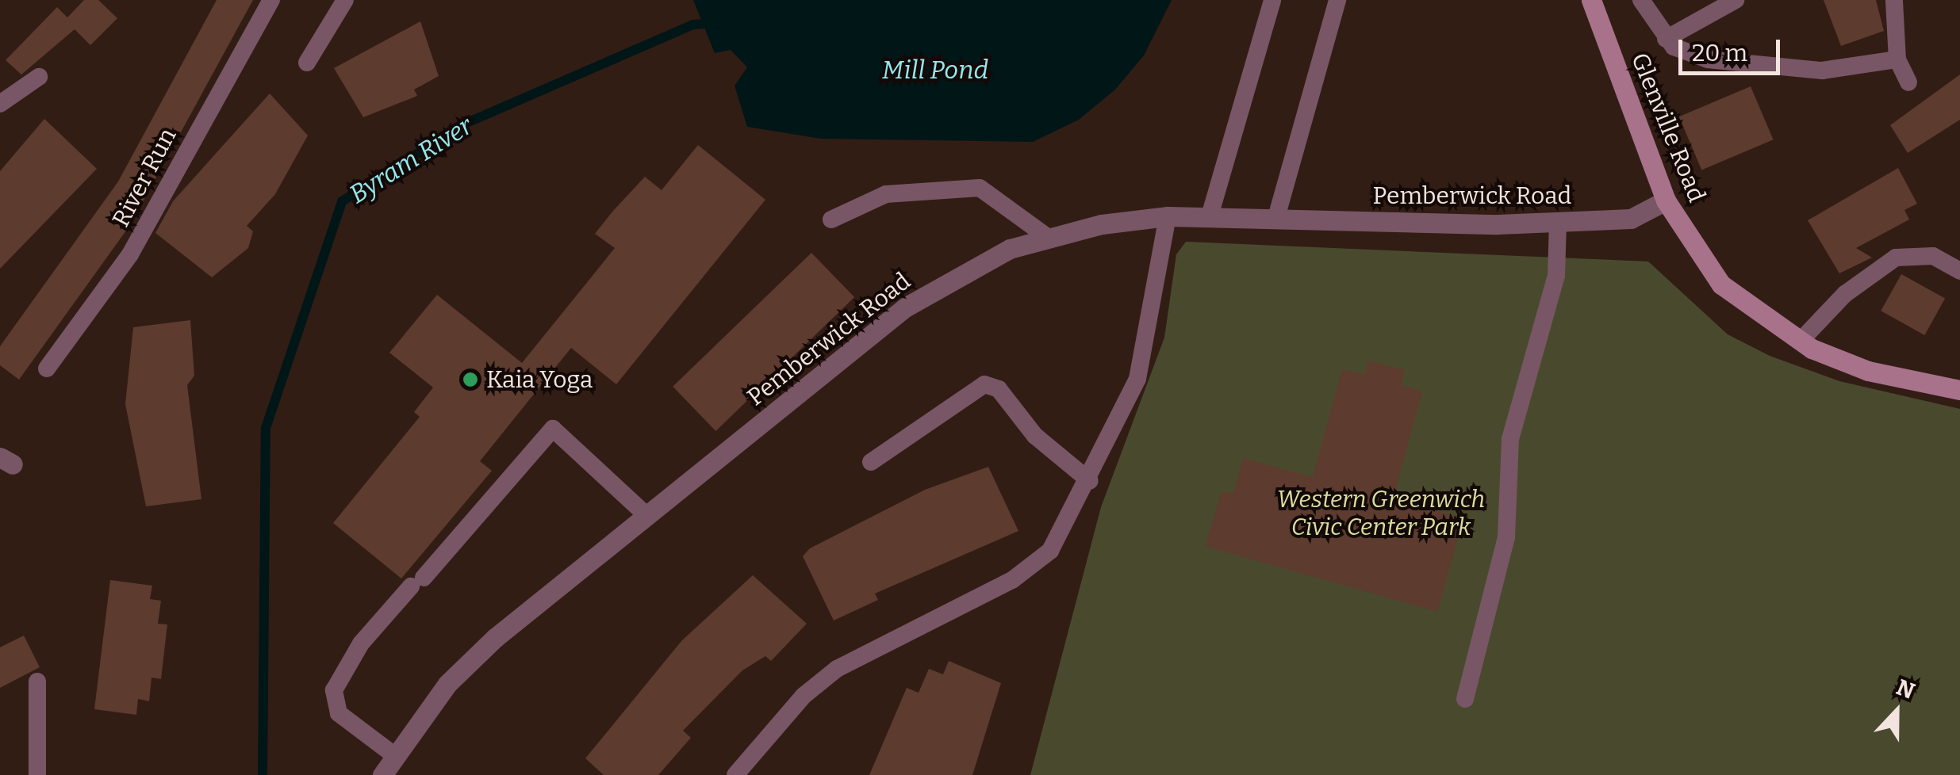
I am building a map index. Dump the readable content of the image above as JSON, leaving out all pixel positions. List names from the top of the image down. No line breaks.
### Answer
{"streets":{"main road":["Glenville Road"],"street":["Pemberwick Road"],"lane":["River Run"]},"crossings":[["Glenville Road","Pemberwick Road"]],"water":["Mill Pond","Byram River"],"parks":["Western Greenwich Civic Center Park"],"places":["Kaia Yoga"],"scale_bar":"20 m","north":"top"}
